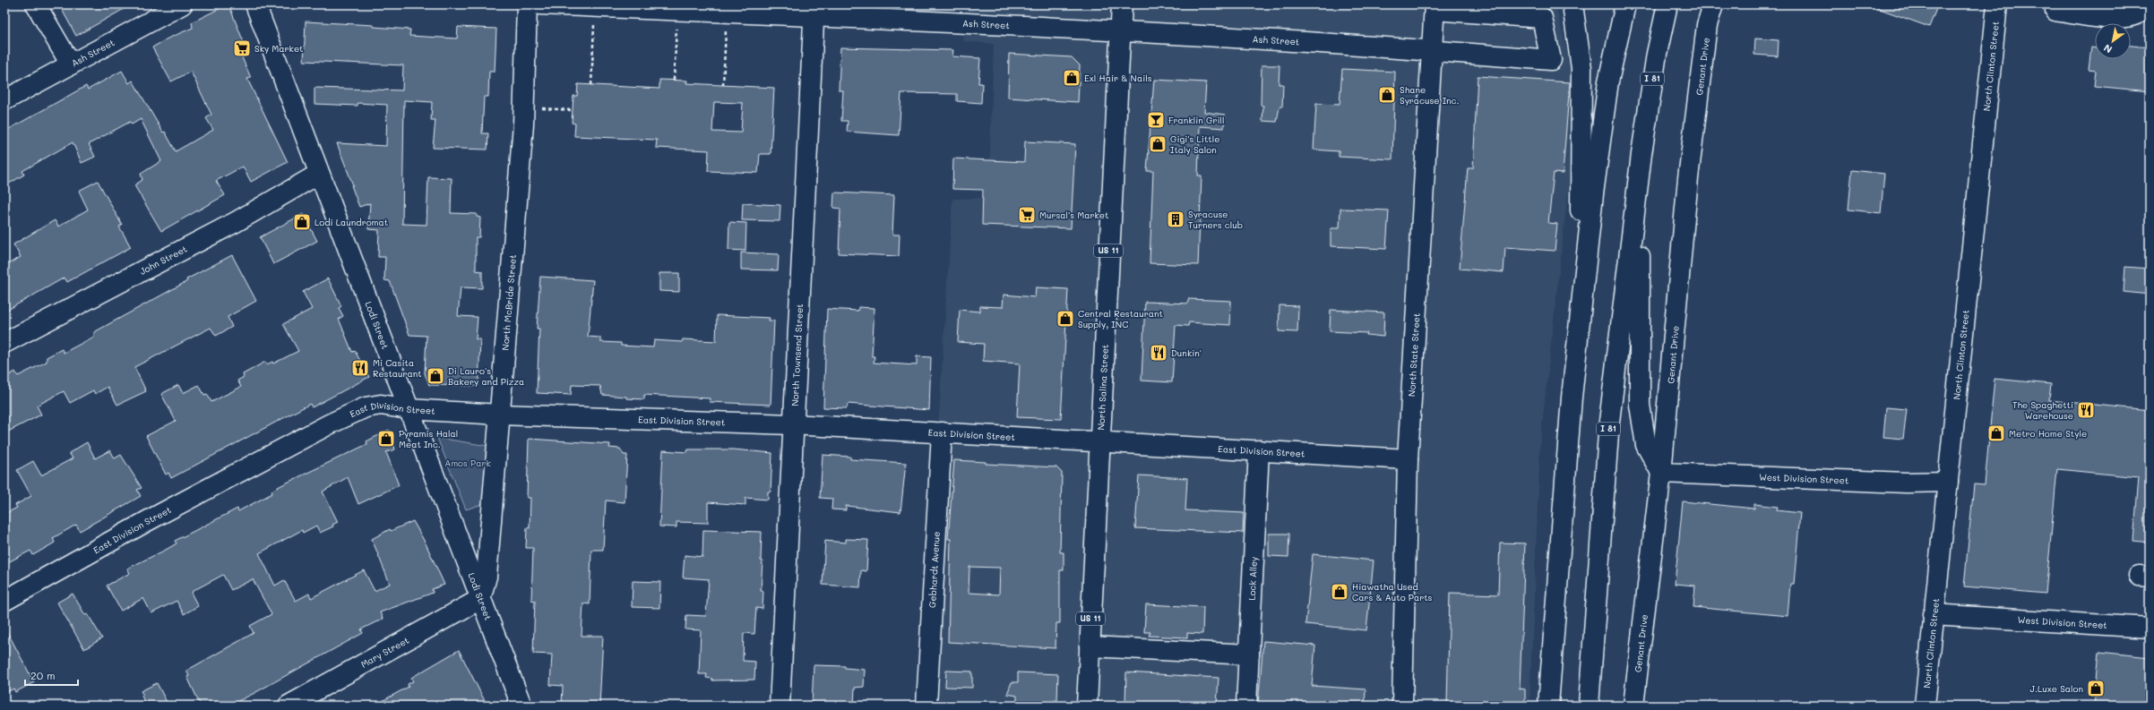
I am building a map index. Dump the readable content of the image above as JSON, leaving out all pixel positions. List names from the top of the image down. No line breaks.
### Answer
{"streets":{"main road":["Ash Street","Genant Drive","North Clinton Street","I 81","US 11","John Street","North McBride Street","Lodi Street","North Townsend Street","North State Street","North Salina Street","East Division Street","West Division Street","Gebhardt Avenue","Lock Alley","Mary Street"]},"crossings":[["Ash Street","North Townsend Street"],["Ash Street","North State Street"],["Ash Street","North Salina Street"],["Genant Drive","West Division Street"],["North Clinton Street","West Division Street"],["John Street","Lodi Street"],["North McBride Street","Lodi Street"],["North McBride Street","East Division Street"],["North McBride Street","Mary Street"],["Lodi Street","East Division Street"],["Lodi Street","Mary Street"],["North Townsend Street","East Division Street"],["North State Street","East Division Street"],["North Salina Street","East Division Street"],["East Division Street","Gebhardt Avenue"],["East Division Street","Lock Alley"]],"parks":["Amos Park"],"places":{"supermarket":["Sky Market","Mursal's Market"],"shop":["Exl Hair & Nails","Shane Syracuse Inc.","Gigi's Little Italy Salon","Lodi Laundromat","Central Restaurant Supply, INC","Di Lauro's Bakery and Pizza","Metro Home Style","Pyramis Halal Meat Inc.","Hiawatha Used Cars & Auto Parts","J.Luxe Salon"],"bar":["Franklin Grill"],"building":["Syracuse Turners club"],"restaurant":["Dunkin'","Mi Casita Restaurant","The Spaghetti Warehouse"]},"scale_bar":"20 m","north":"bottom left"}
